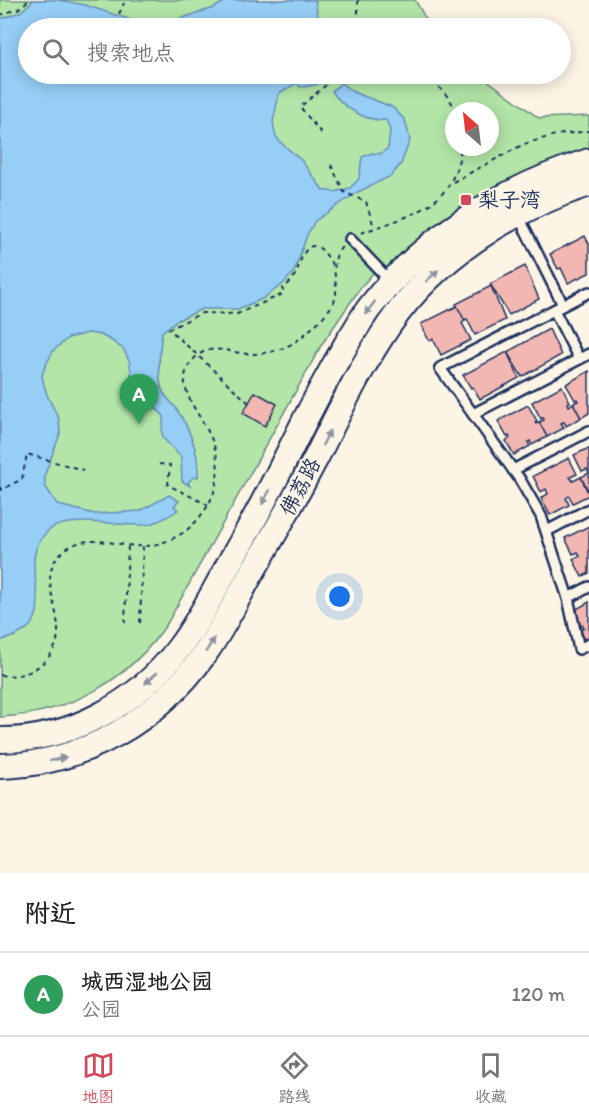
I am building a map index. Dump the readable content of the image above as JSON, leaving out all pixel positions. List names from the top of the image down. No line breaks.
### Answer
{"streets":{"main road":["佛荔路"]},"places":{"transit":["梨子湾"]},"north":"top left","page":{"search":"搜索地点","pins":"A","heading":"附近","list":[{"mark":"A","name":"城西湿地公园","note":"公园","value":"120 m"}],"nav":["地图","路线","收藏"]}}
